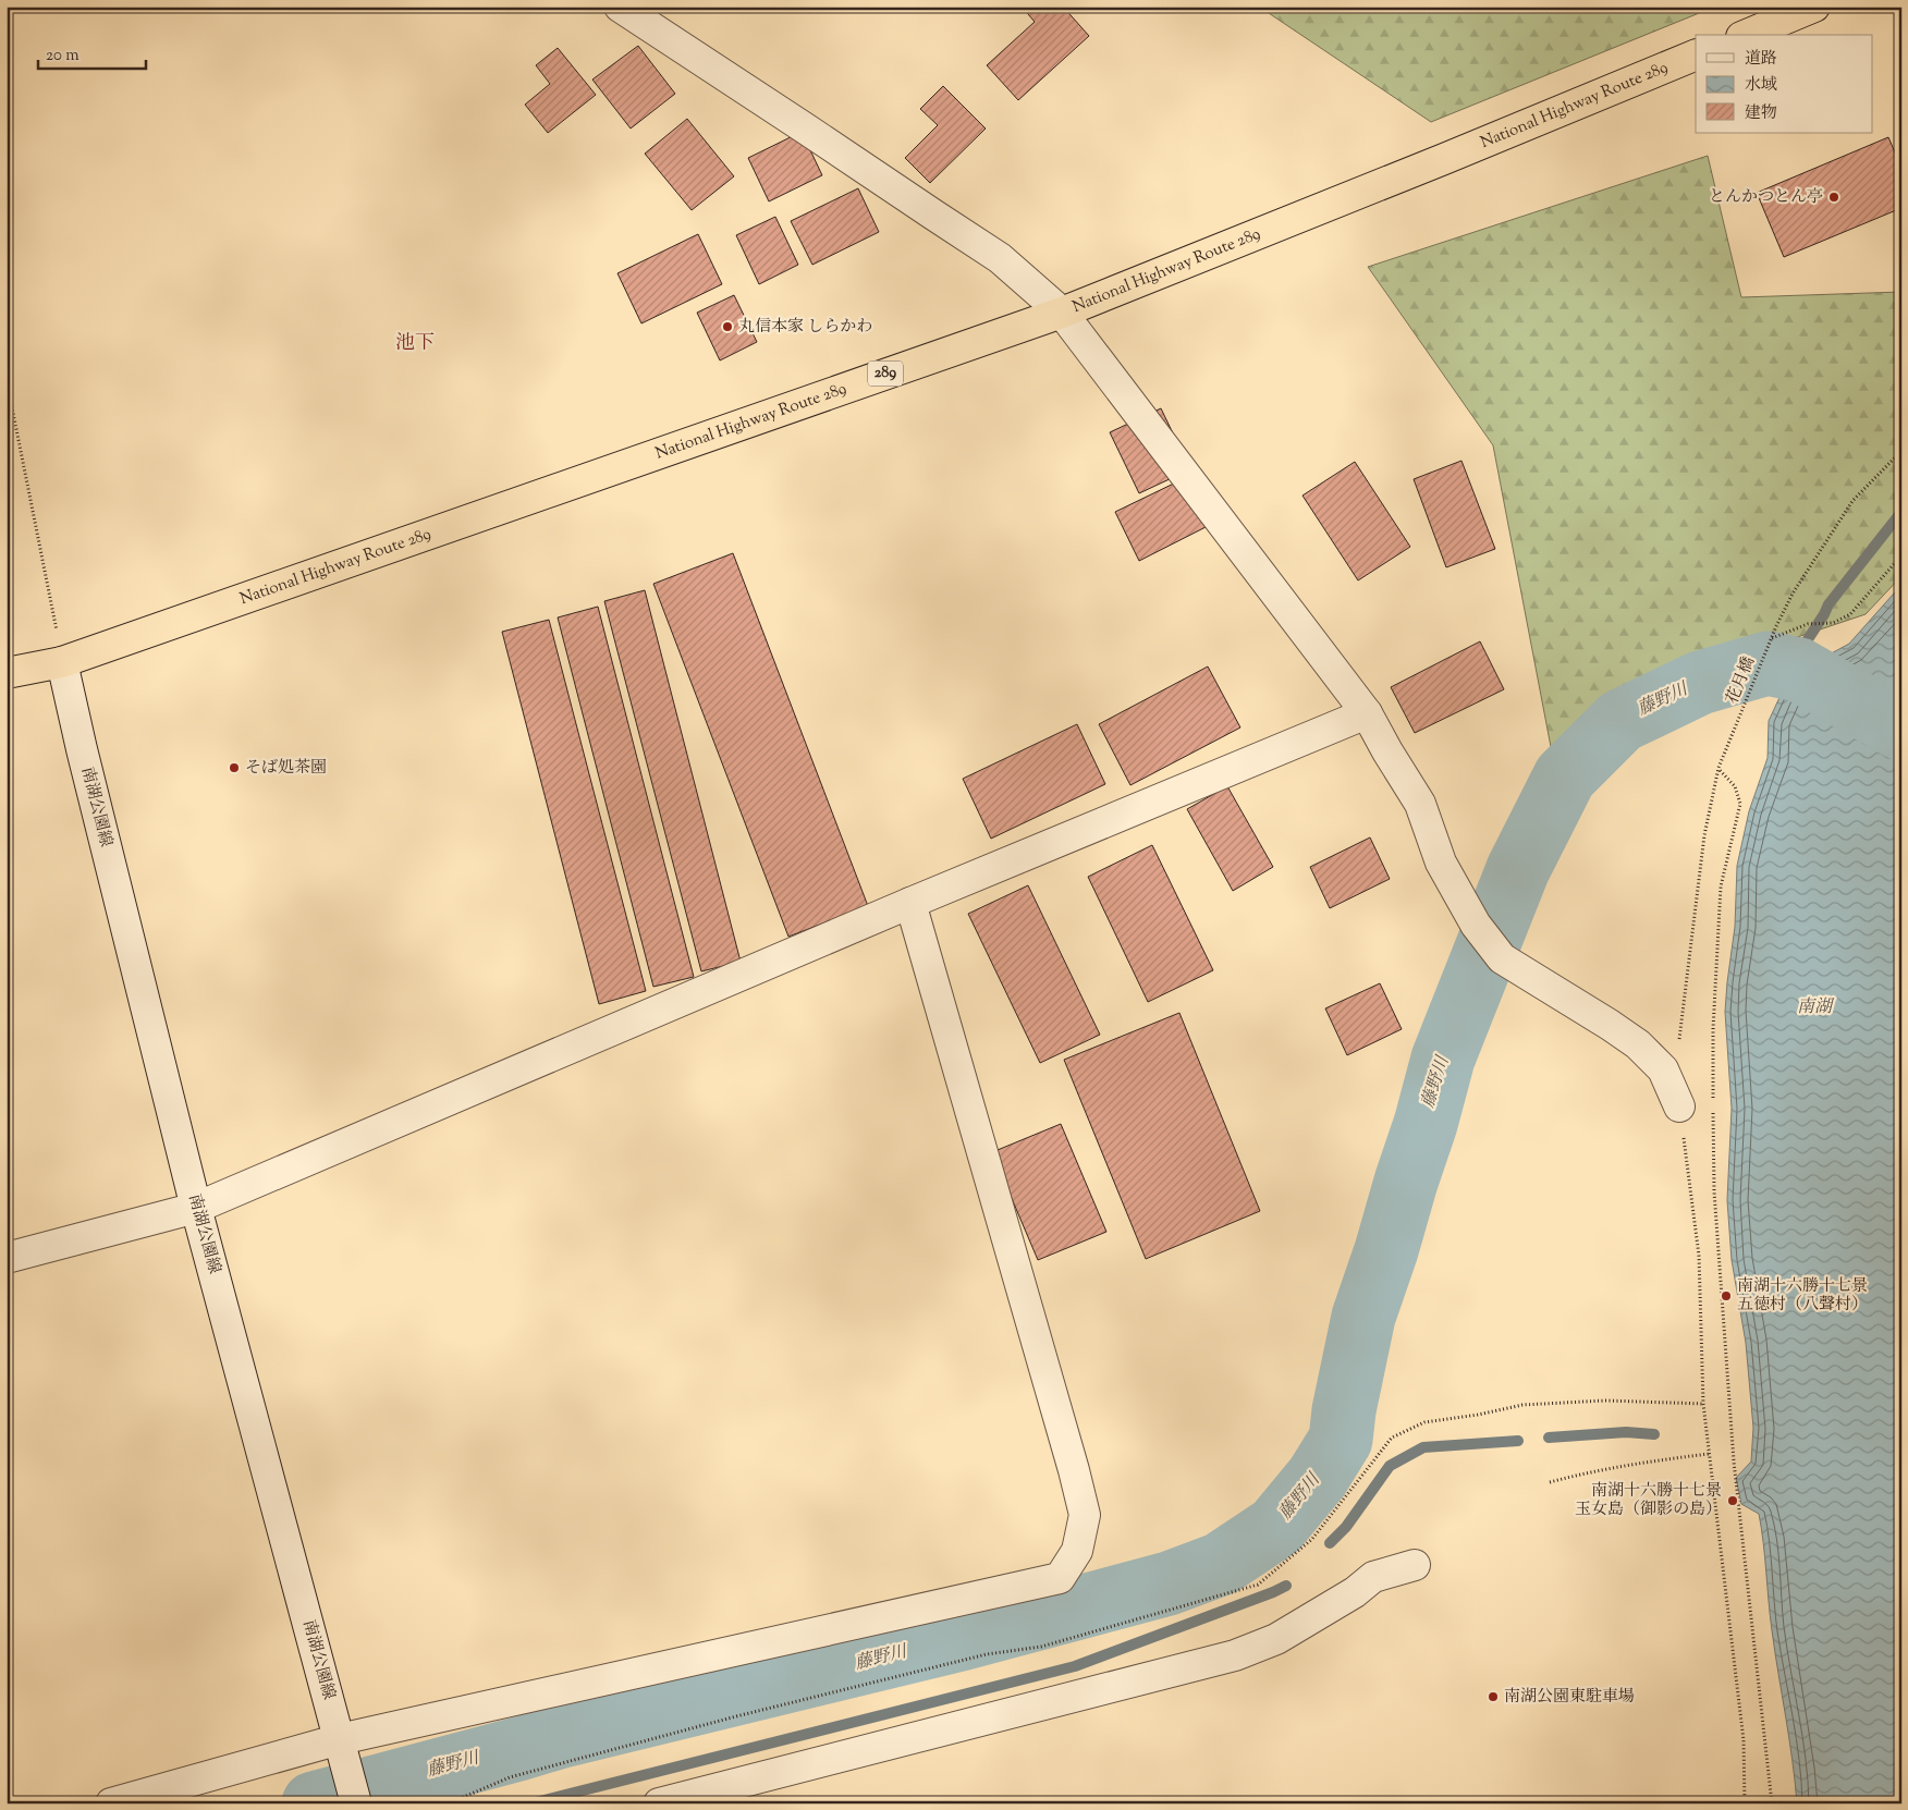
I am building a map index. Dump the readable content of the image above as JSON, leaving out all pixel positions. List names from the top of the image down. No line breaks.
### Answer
{"streets":{"highway":["National Highway Route 289","289"],"street":["南湖公園線"],"path":["花月橋"]},"crossings":[["National Highway Route 289","南湖公園線"]],"districts":["池下"],"water":["藤野川","南湖"],"places":["とんかつとん亭","丸信本家 しらかわ","そば処茶園","南湖十六勝十七景 五徳村（八聲村）","南湖十六勝十七景 玉女島（御影の島）","南湖公園東駐車場"],"legend":["道路","水域","建物"],"scale_bar":"20 m"}
